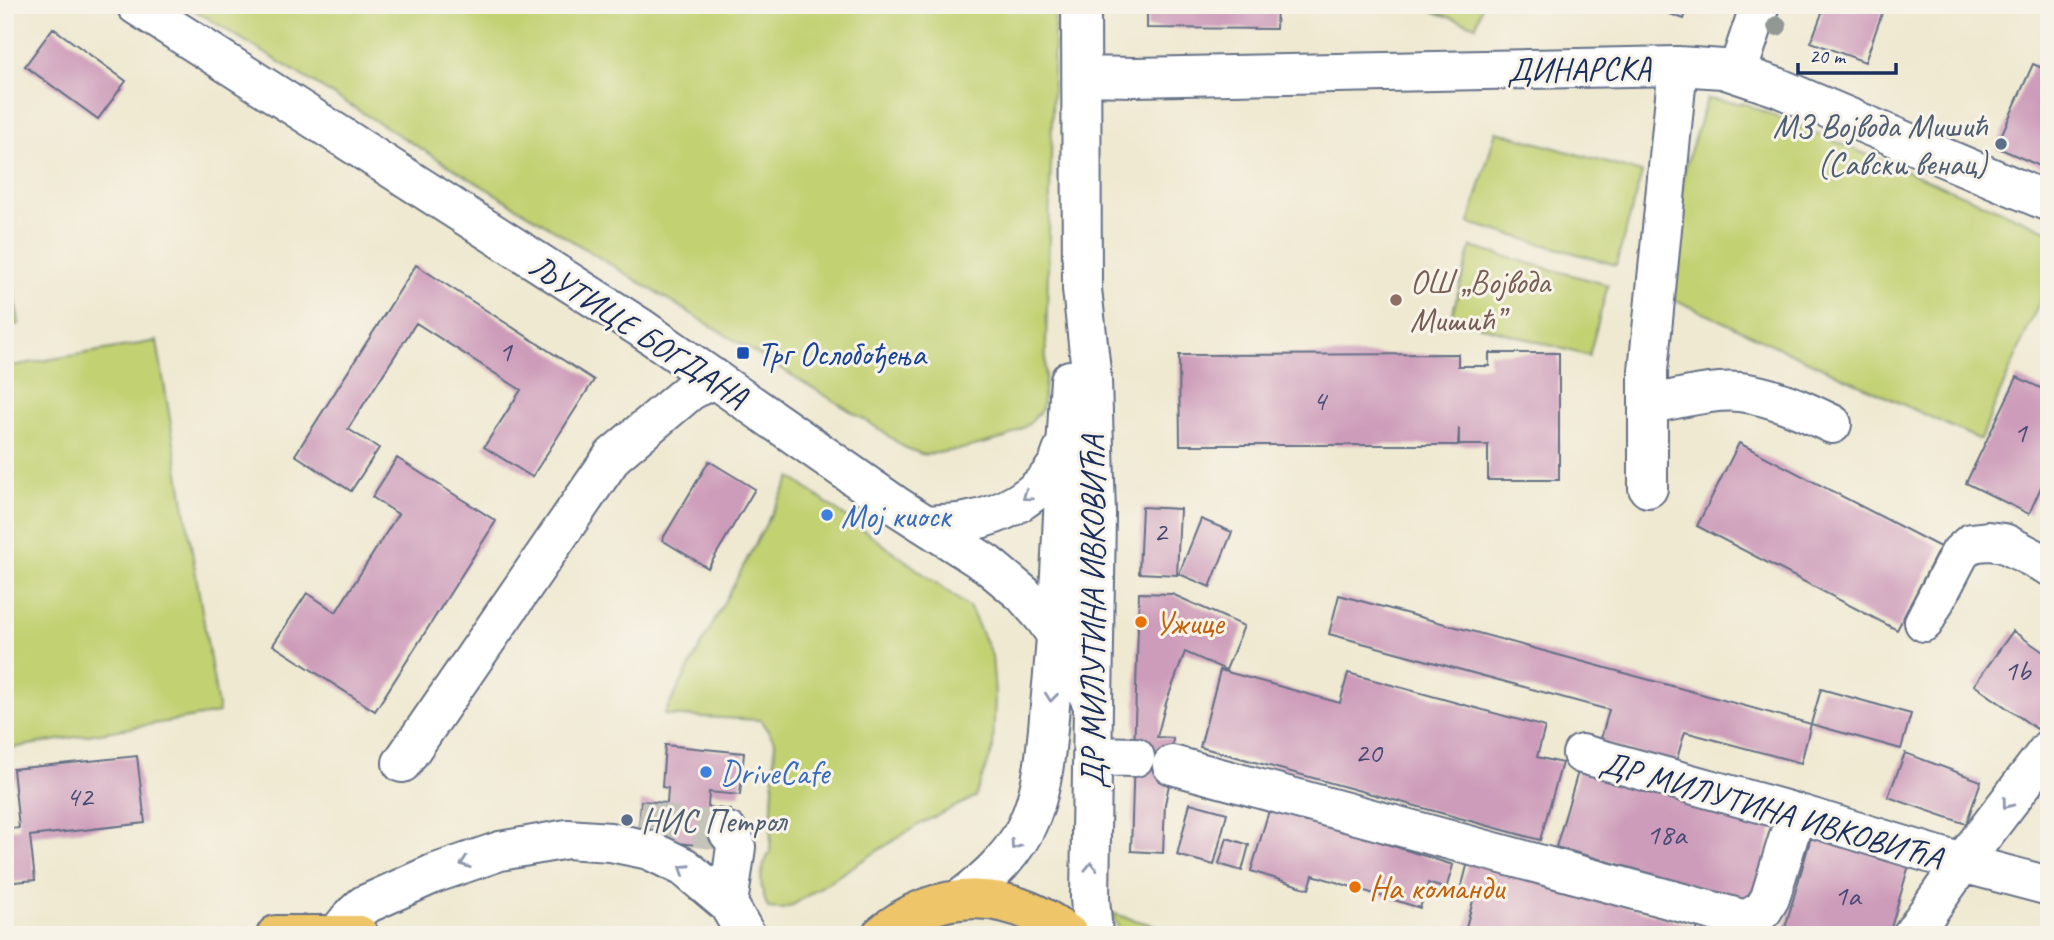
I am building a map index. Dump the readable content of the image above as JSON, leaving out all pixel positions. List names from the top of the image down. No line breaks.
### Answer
{"streets":{"street":["ДИНАРСКА","ЉУТИЦЕ БОГДАНА","ДР МИЛУТИНА ИВКОВИЋА"]},"crossings":[["ДИНАРСКА","ДР МИЛУТИНА ИВКОВИЋА"],["ЉУТИЦЕ БОГДАНА","ДР МИЛУТИНА ИВКОВИЋА"]],"places":{"other":["МЗ Војвода Мишић (Савски венац)","ОШ „Војвода Мишић”","Мој киоск","Ужице","DriveCafe","НИС Петрол","На команди"],"transit":["Трг Ослобођења"]},"house_numbers":["1","4","1","2","1b","20","42","18a","1a"],"scale_bar":"20 m"}
